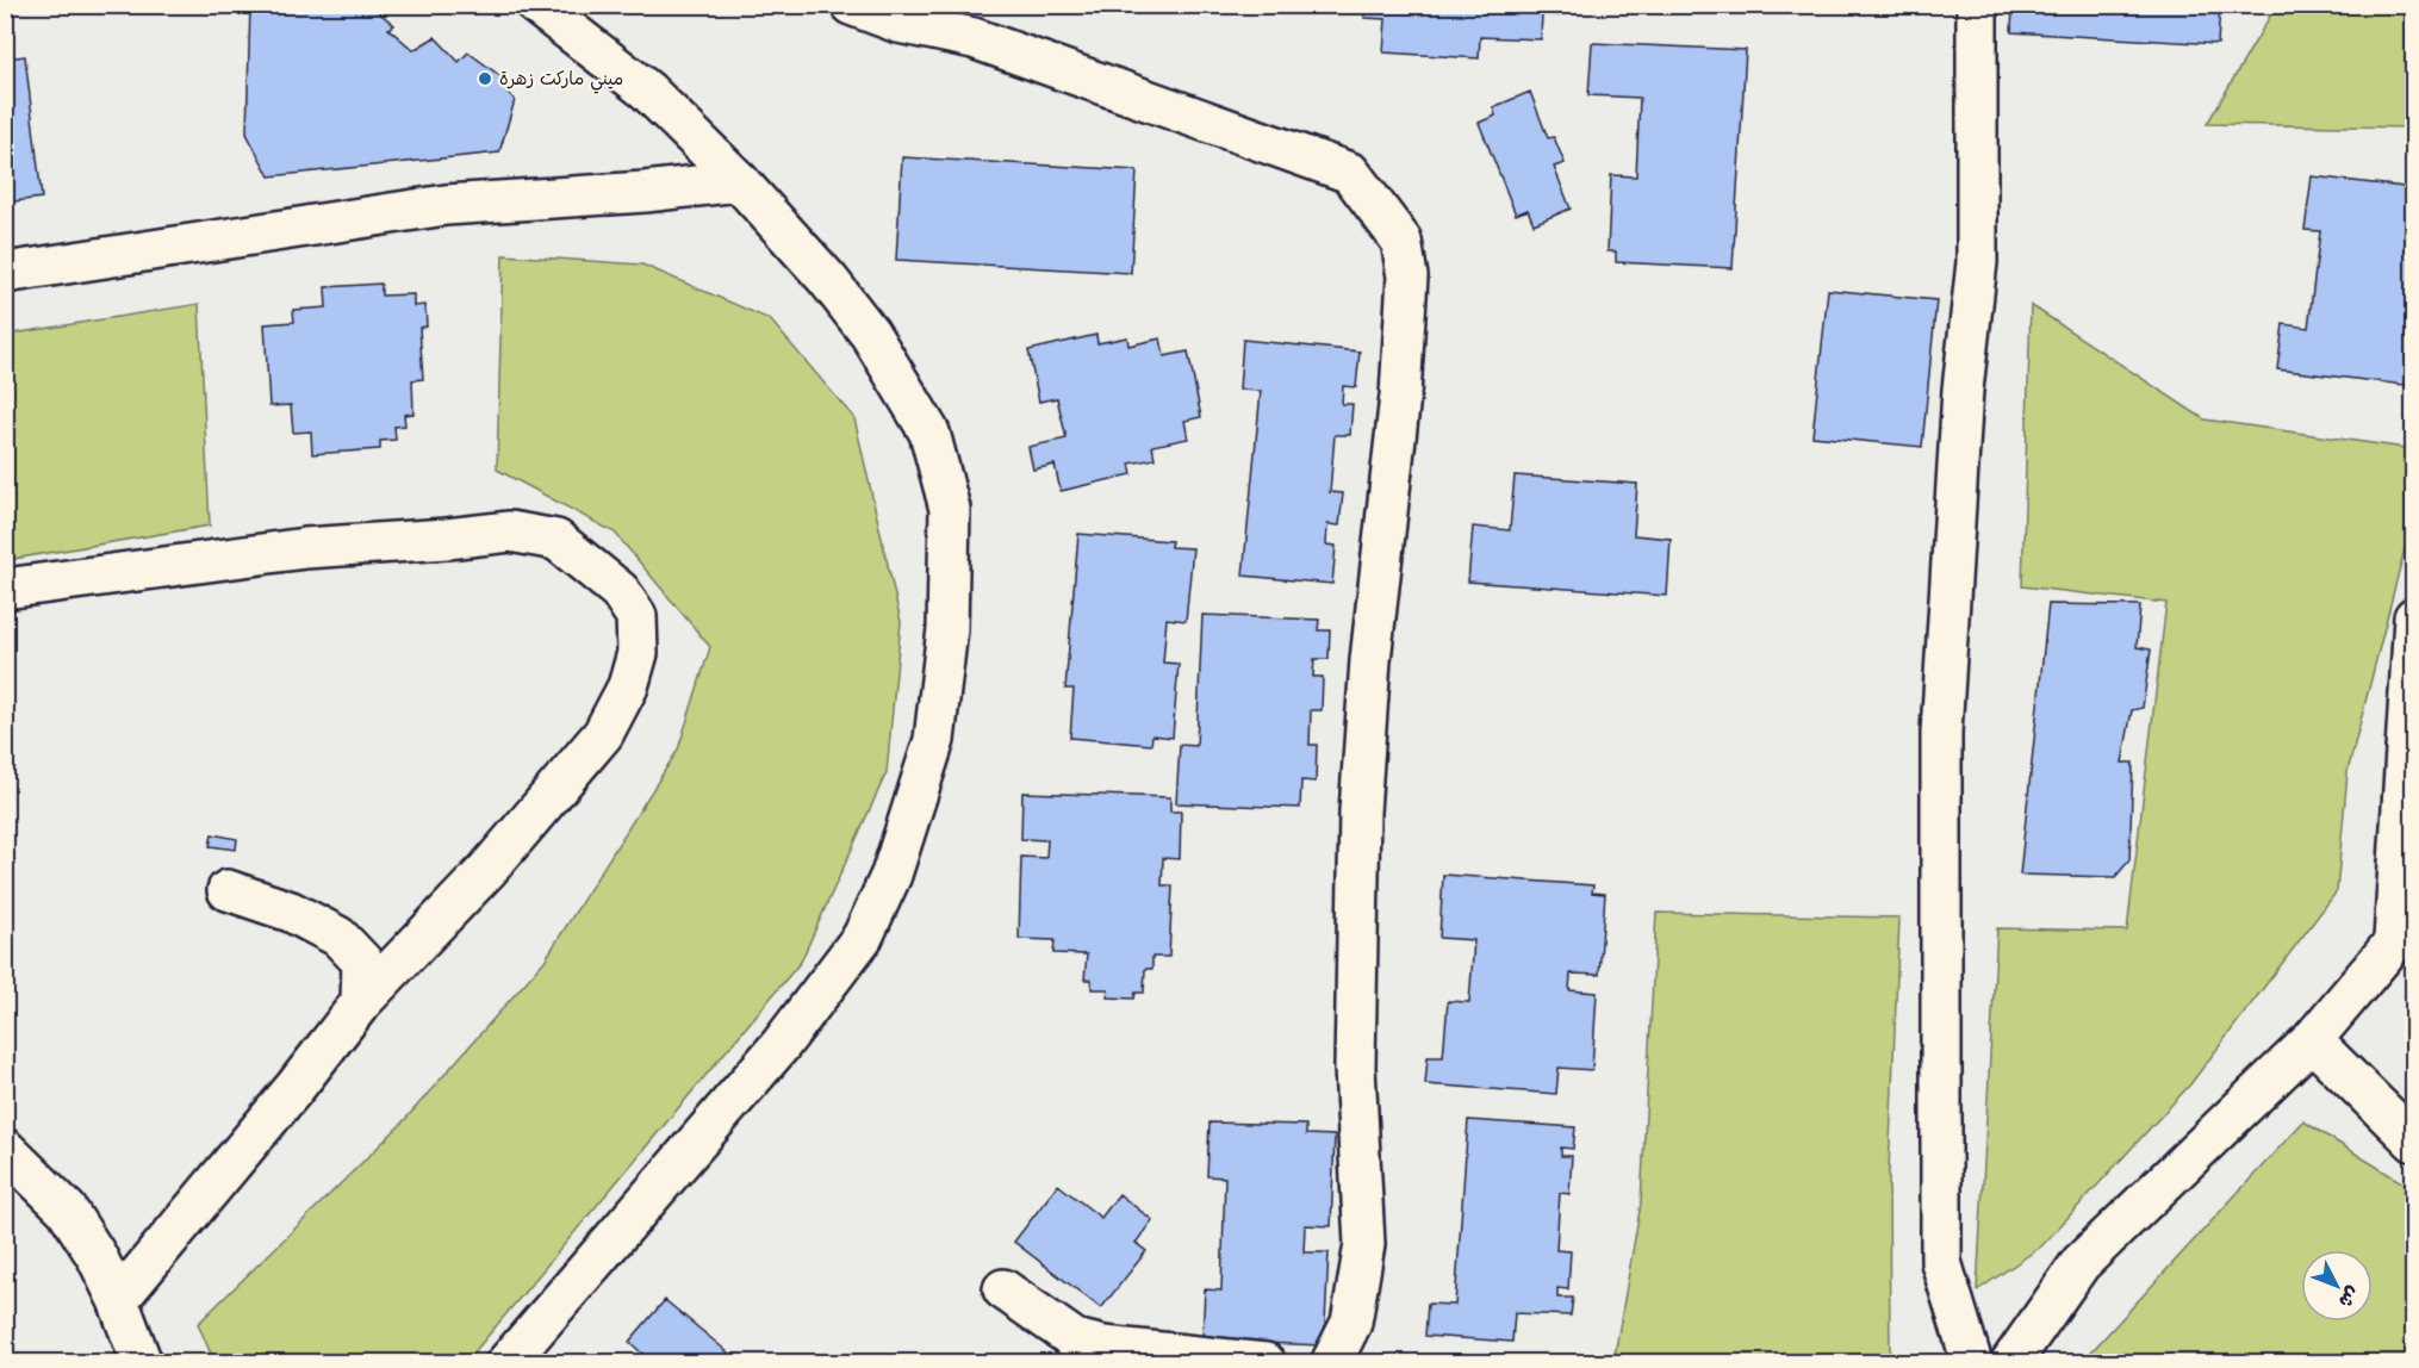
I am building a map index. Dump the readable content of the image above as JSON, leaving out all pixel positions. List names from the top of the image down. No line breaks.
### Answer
{"places":["ميني ماركت زهرة"],"north":"bottom right"}
